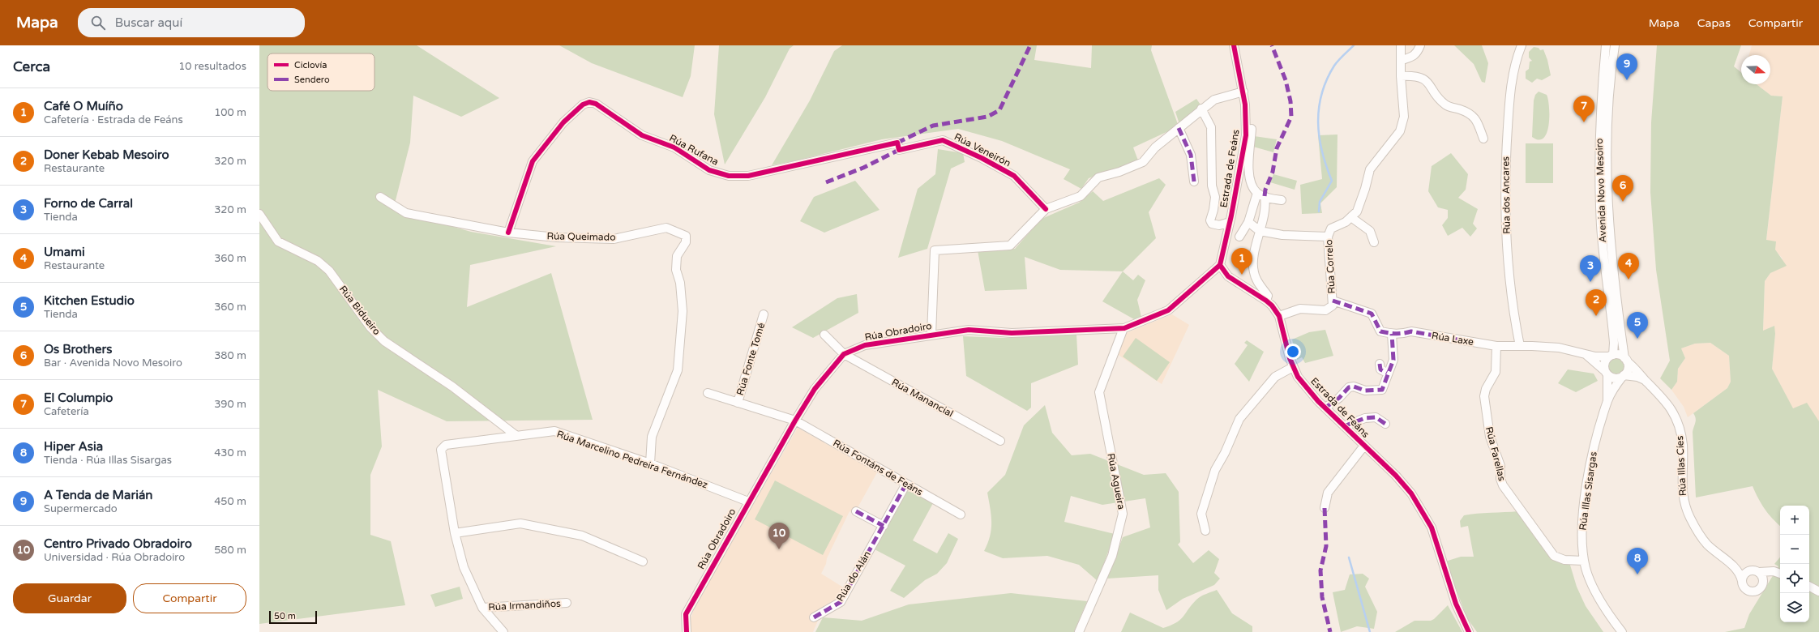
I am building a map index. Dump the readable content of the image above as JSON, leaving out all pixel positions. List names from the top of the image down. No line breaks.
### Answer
{"streets":{"street":["Rúa Rufana","Rúa Veneirón","Estrada de Feáns","Avenida Novo Mesoiro","Rúa dos Ancares","Rúa Queimado","Rúa Correlo","Rúa Bidueiro","Rúa Obradoiro","Rúa Laxe","Rúa Fonte Tomé","Rúa Manancial","Rúa Farellas","Rúa Marcelino Pedreira Fernández","Rúa Illas Cíes","Rúa Fontáns de Feáns","Rúa Agueira","Rúa Illas Sisargas","Rúa do Alán","Rúa Irmandiños"]},"crossings":[["Rúa Rufana","Rúa Veneirón"],["Rúa Rufana","Rúa Queimado"],["Estrada de Feáns","Rúa Correlo"],["Estrada de Feáns","Rúa Obradoiro"],["Avenida Novo Mesoiro","Rúa Laxe"],["Avenida Novo Mesoiro","Rúa Illas Cíes"],["Avenida Novo Mesoiro","Rúa Illas Sisargas"],["Rúa dos Ancares","Rúa Laxe"],["Rúa Queimado","Rúa Marcelino Pedreira Fernández"],["Rúa Bidueiro","Rúa Marcelino Pedreira Fernández"],["Rúa Obradoiro","Rúa Fonte Tomé"],["Rúa Obradoiro","Rúa Manancial"],["Rúa Obradoiro","Rúa Marcelino Pedreira Fernández"],["Rúa Obradoiro","Rúa Fontáns de Feáns"],["Rúa Obradoiro","Rúa Agueira"],["Rúa Laxe","Rúa Farellas"],["Rúa Laxe","Rúa Illas Cíes"],["Rúa Laxe","Rúa Illas Sisargas"],["Rúa Fonte Tomé","Rúa Fontáns de Feáns"],["Rúa Farellas","Rúa Illas Sisargas"],["Rúa Marcelino Pedreira Fernández","Rúa Irmandiños"],["Rúa Illas Cíes","Rúa Illas Sisargas"],["Rúa Fontáns de Feáns","Rúa do Alán"]],"legend":["Ciclovía","Sendero"],"scale_bar":"50 m","north":"right","page":{"header":"Mapa","search":"Buscar aquí","nav":["Mapa","Capas","Compartir"],"heading":["Cerca","10 resultados"],"pins":["9","7","6","1","4","3","2","5","10","8"],"list":[{"mark":"1","name":"Café O Muíño","note":"Cafetería · Estrada de Feáns","value":"100 m"},{"mark":"2","name":"Doner Kebab Mesoiro","note":"Restaurante","value":"320 m"},{"mark":"3","name":"Forno de Carral","note":"Tienda","value":"320 m"},{"mark":"4","name":"Umami","note":"Restaurante","value":"360 m"},{"mark":"5","name":"Kitchen Estudio","note":"Tienda","value":"360 m"},{"mark":"6","name":"Os Brothers","note":"Bar · Avenida Novo Mesoiro","value":"380 m"},{"mark":"7","name":"El Columpio","note":"Cafetería","value":"390 m"},{"mark":"8","name":"Hiper Asia","note":"Tienda · Rúa Illas Sisargas","value":"430 m"},{"mark":"9","name":"A Tenda de Marián","note":"Supermercado","value":"450 m"},{"mark":"10","name":"Centro Privado Obradoiro","note":"Universidad · Rúa Obradoiro","value":"580 m"}],"map_buttons":["+","−"],"buttons":["Guardar","Compartir"],"scale":"50 m"}}
